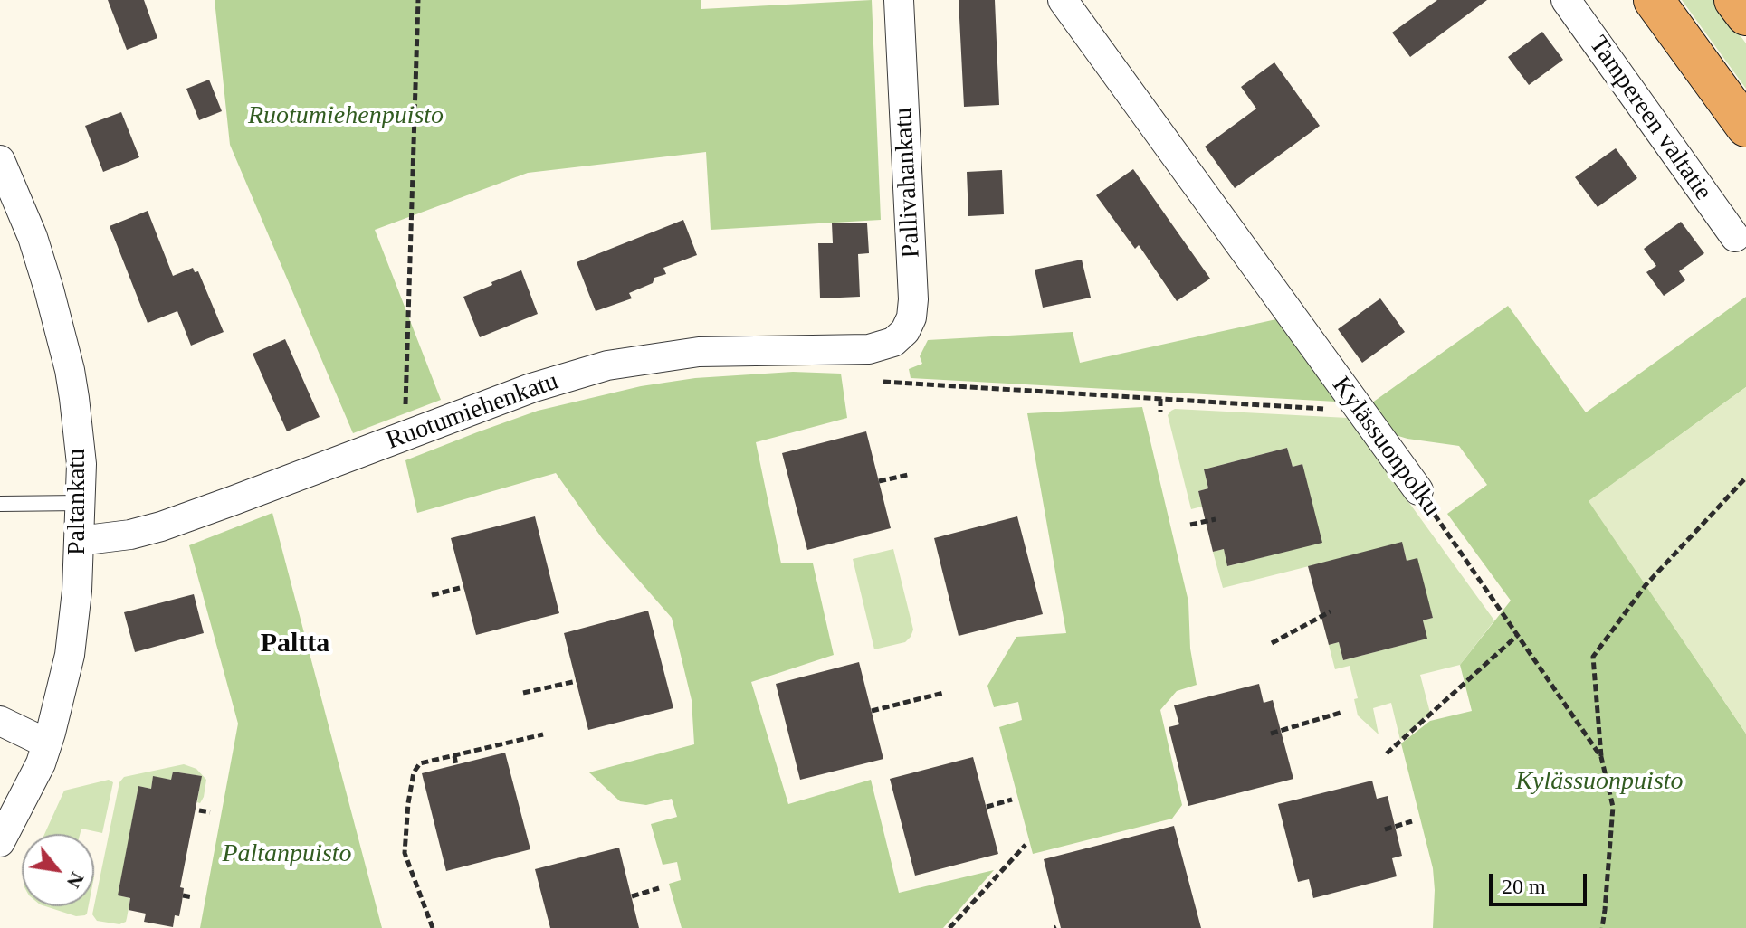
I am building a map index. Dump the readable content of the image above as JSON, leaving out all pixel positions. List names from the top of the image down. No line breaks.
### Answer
{"streets":{"street":["Tampereen valtatie","Pallivahankatu","Ruotumiehenkatu","Kylässuonpolku","Paltankatu"]},"crossings":[["Pallivahankatu","Ruotumiehenkatu"],["Ruotumiehenkatu","Paltankatu"]],"districts":["Paltta"],"parks":["Ruotumiehenpuisto","Kylässuonpuisto","Paltanpuisto"],"scale_bar":"20 m","north":"bottom right"}
